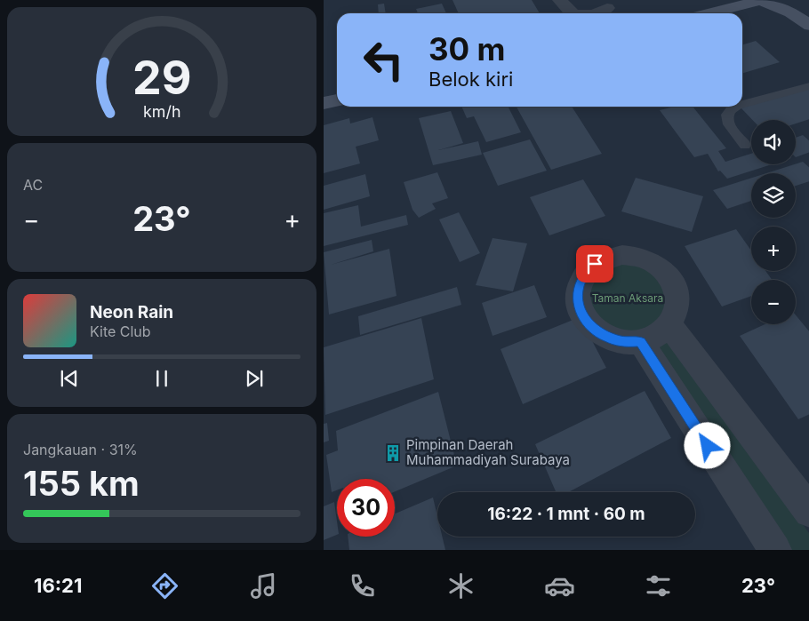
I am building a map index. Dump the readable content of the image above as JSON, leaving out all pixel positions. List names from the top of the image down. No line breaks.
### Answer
{"parks":["Taman Aksara"],"places":{"building":["Pimpinan Daerah Muhammadiyah Surabaya"]},"page":{"turn":["30 m","Belok kiri"],"map_buttons":["+","−"],"tile":["AC",["Jangkauan · 31%","155 km"]],"heat":["−","23°","+"],"song":["Neon Rain","Kite Club"],"limit":"30","trip":"16:22 · 1 mnt · 60 m","tabs":["16:21","23°"],"gauge":["29","km/h"]}}
